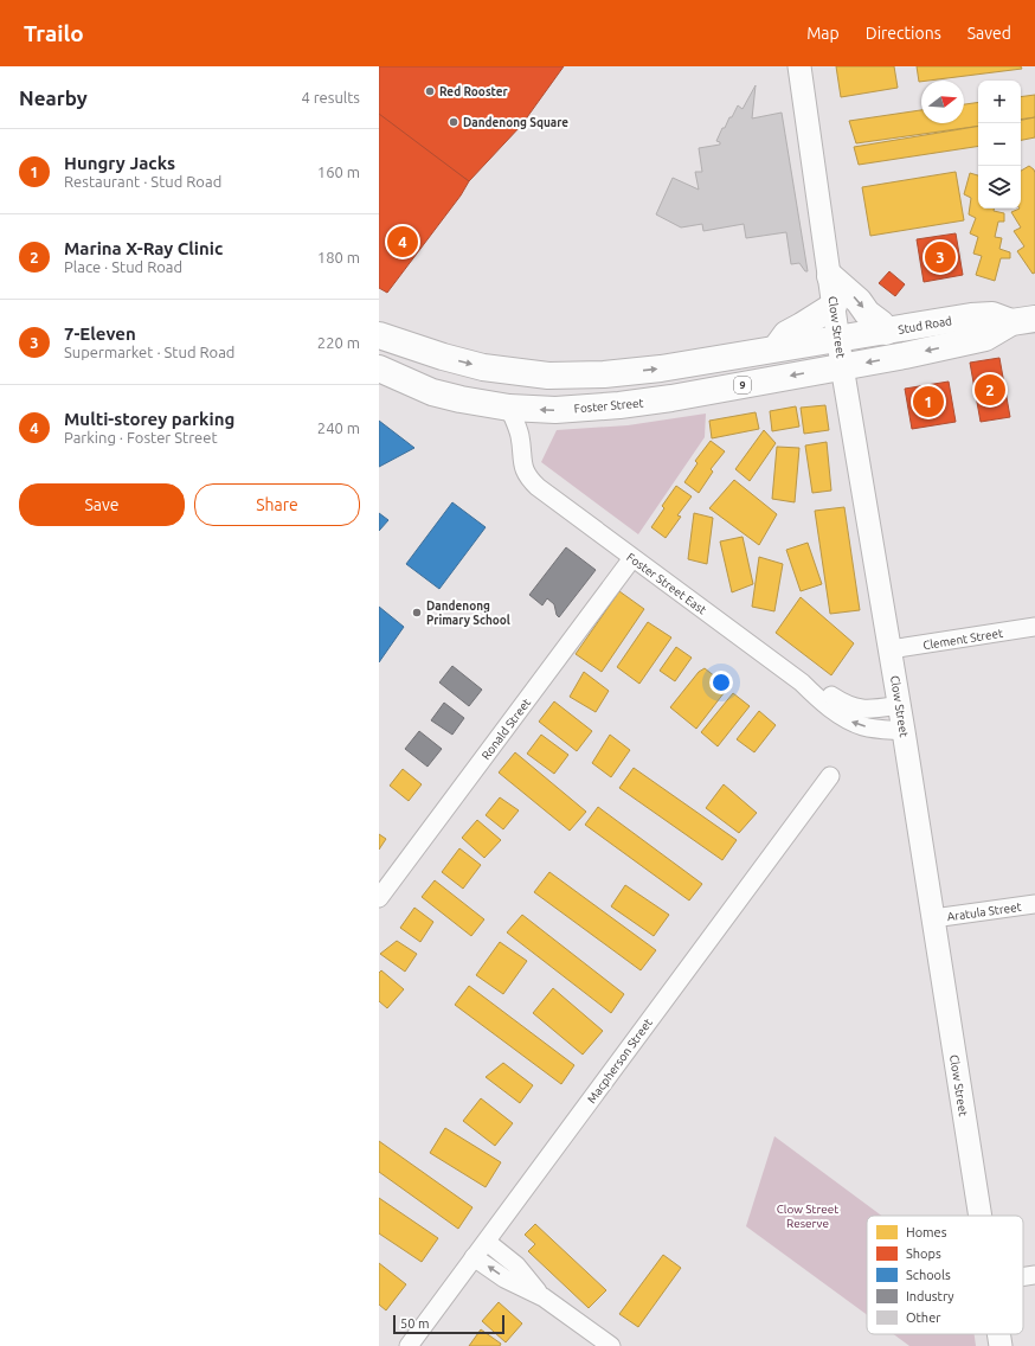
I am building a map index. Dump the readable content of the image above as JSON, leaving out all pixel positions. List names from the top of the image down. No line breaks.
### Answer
{"streets":{"highway":["Stud Road","9","Foster Street"],"main road":["Clow Street"],"street":["Foster Street East","Clement Street","Ronald Street","Aratula Street","Macpherson Street"]},"crossings":[["Stud Road","Clow Street"],["Stud Road","9"],["Stud Road","Foster Street"],["Clow Street","9"],["Clow Street","Foster Street"],["Clow Street","Foster Street East"],["Clow Street","Clement Street"],["Clow Street","Aratula Street"],["Foster Street","Foster Street East"],["Foster Street East","Ronald Street"]],"parks":["Clow Street Reserve"],"places":["Red Rooster","Dandenong Square","Dandenong Primary School"],"legend":["Homes","Shops","Schools","Industry","Other"],"scale_bar":"50 m","north":"right","page":{"header":"Trailo","nav":["Map","Directions","Saved"],"heading":["Nearby","4 results"],"map_buttons":["+","−"],"list":[{"mark":"1","name":"Hungry Jacks","note":"Restaurant · Stud Road","value":"160 m"},{"mark":"2","name":"Marina X-Ray Clinic","note":"Place · Stud Road","value":"180 m"},{"mark":"3","name":"7-Eleven","note":"Supermarket · Stud Road","value":"220 m"},{"mark":"4","name":"Multi-storey parking","note":"Parking · Foster Street","value":"240 m"}],"pins":["4","3","2","1"],"buttons":["Save","Share"],"scale":"50 m"}}
